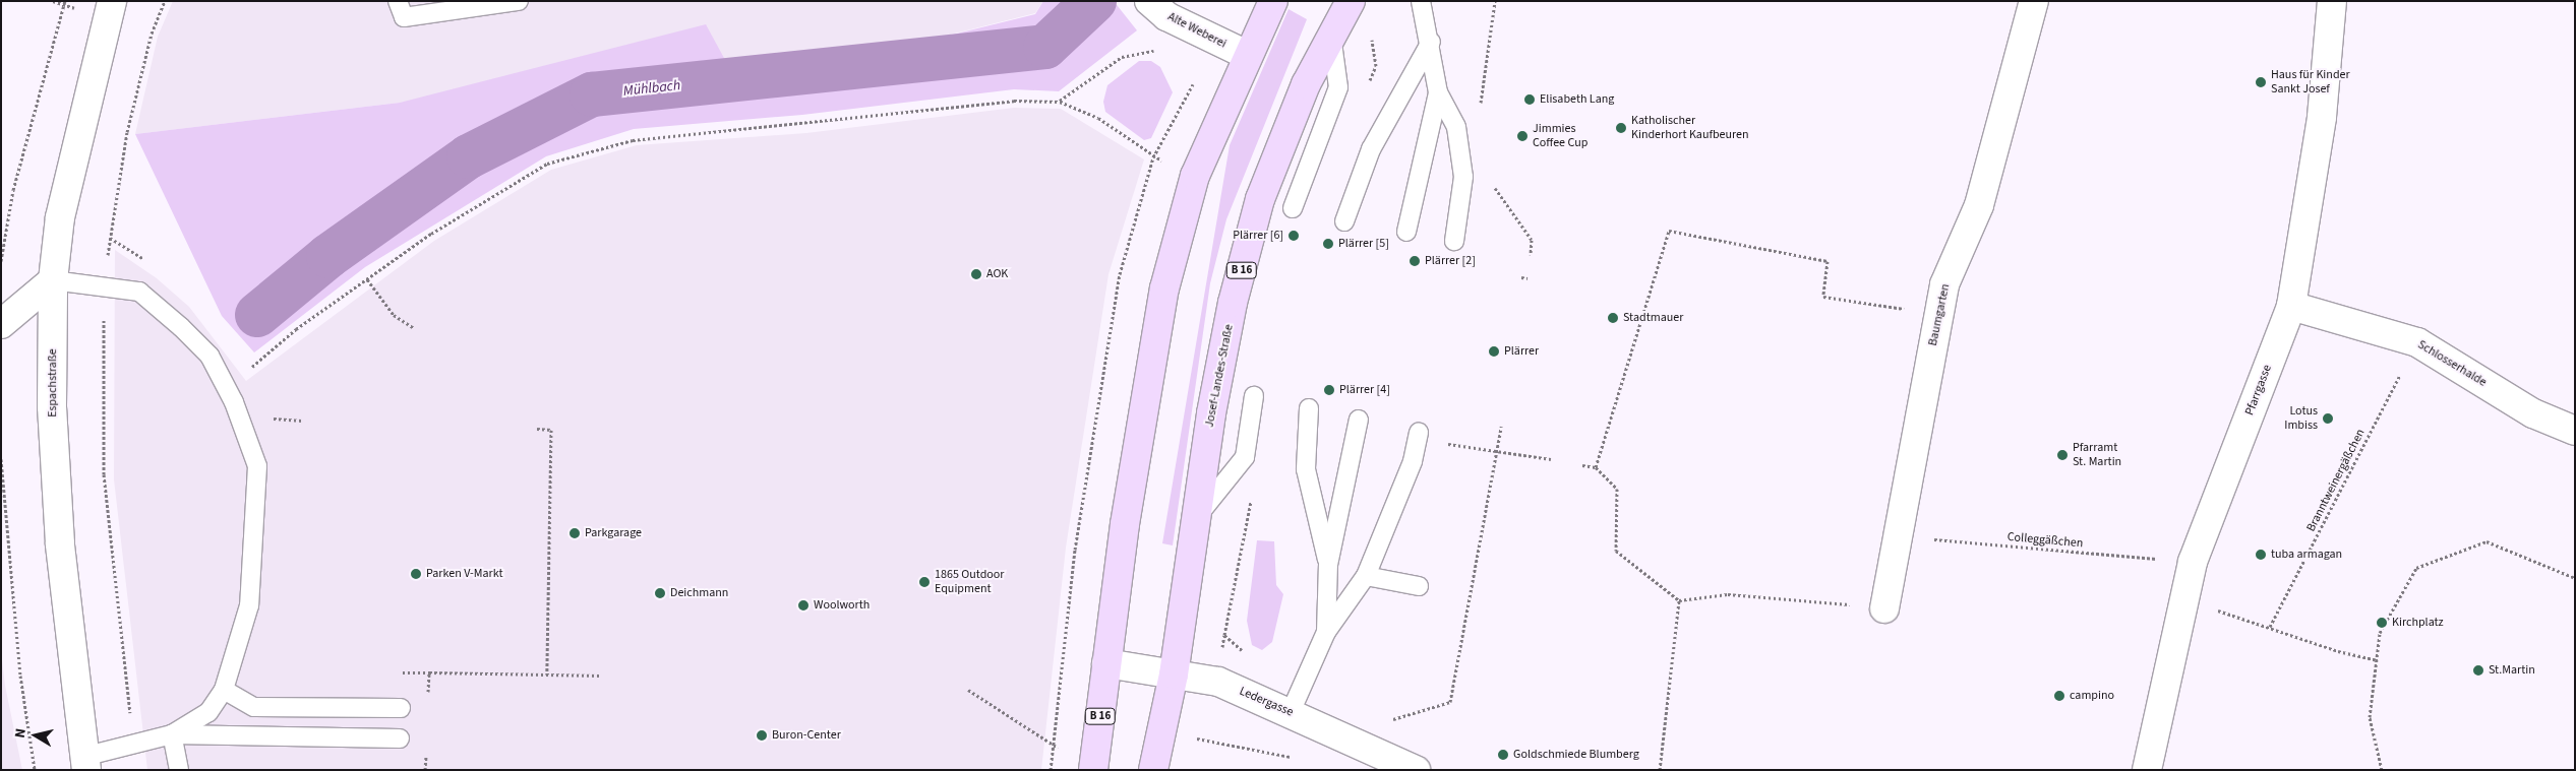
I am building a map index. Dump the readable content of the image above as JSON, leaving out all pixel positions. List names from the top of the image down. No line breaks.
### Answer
{"streets":{"main road":["B 16","Josef-Landes-Straße"],"street":["Alte Weberei","Baumgarten","Schlosserhalde","Espachstraße","Pfarrgasse","Ledergasse"],"path":["Branntweinergäßchen","Colleggäßchen"]},"crossings":[["Alte Weberei","B 16"],["B 16","Ledergasse"],["Baumgarten","Colleggäßchen"],["Schlosserhalde","Pfarrgasse"],["Schlosserhalde","Branntweinergäßchen"],["Josef-Landes-Straße","Ledergasse"],["Pfarrgasse","Colleggäßchen"]],"water":["Mühlbach"],"places":["Haus für Kinder Sankt Josef","Elisabeth Lang","Katholischer Kinderhort Kaufbeuren","Jimmies Coffee Cup","Plärrer [6]","Plärrer [5]","Plärrer [2]","AOK","Stadtmauer","Plärrer","Plärrer [4]","Lotus Imbiss","Pfarramt St. Martin","Parkgarage","tuba armagan","Parken V-Markt","1865 Outdoor Equipment","Deichmann","Woolworth","Kirchplatz","St.Martin","campino","Buron-Center","Goldschmiede Blumberg"],"north":"left"}
